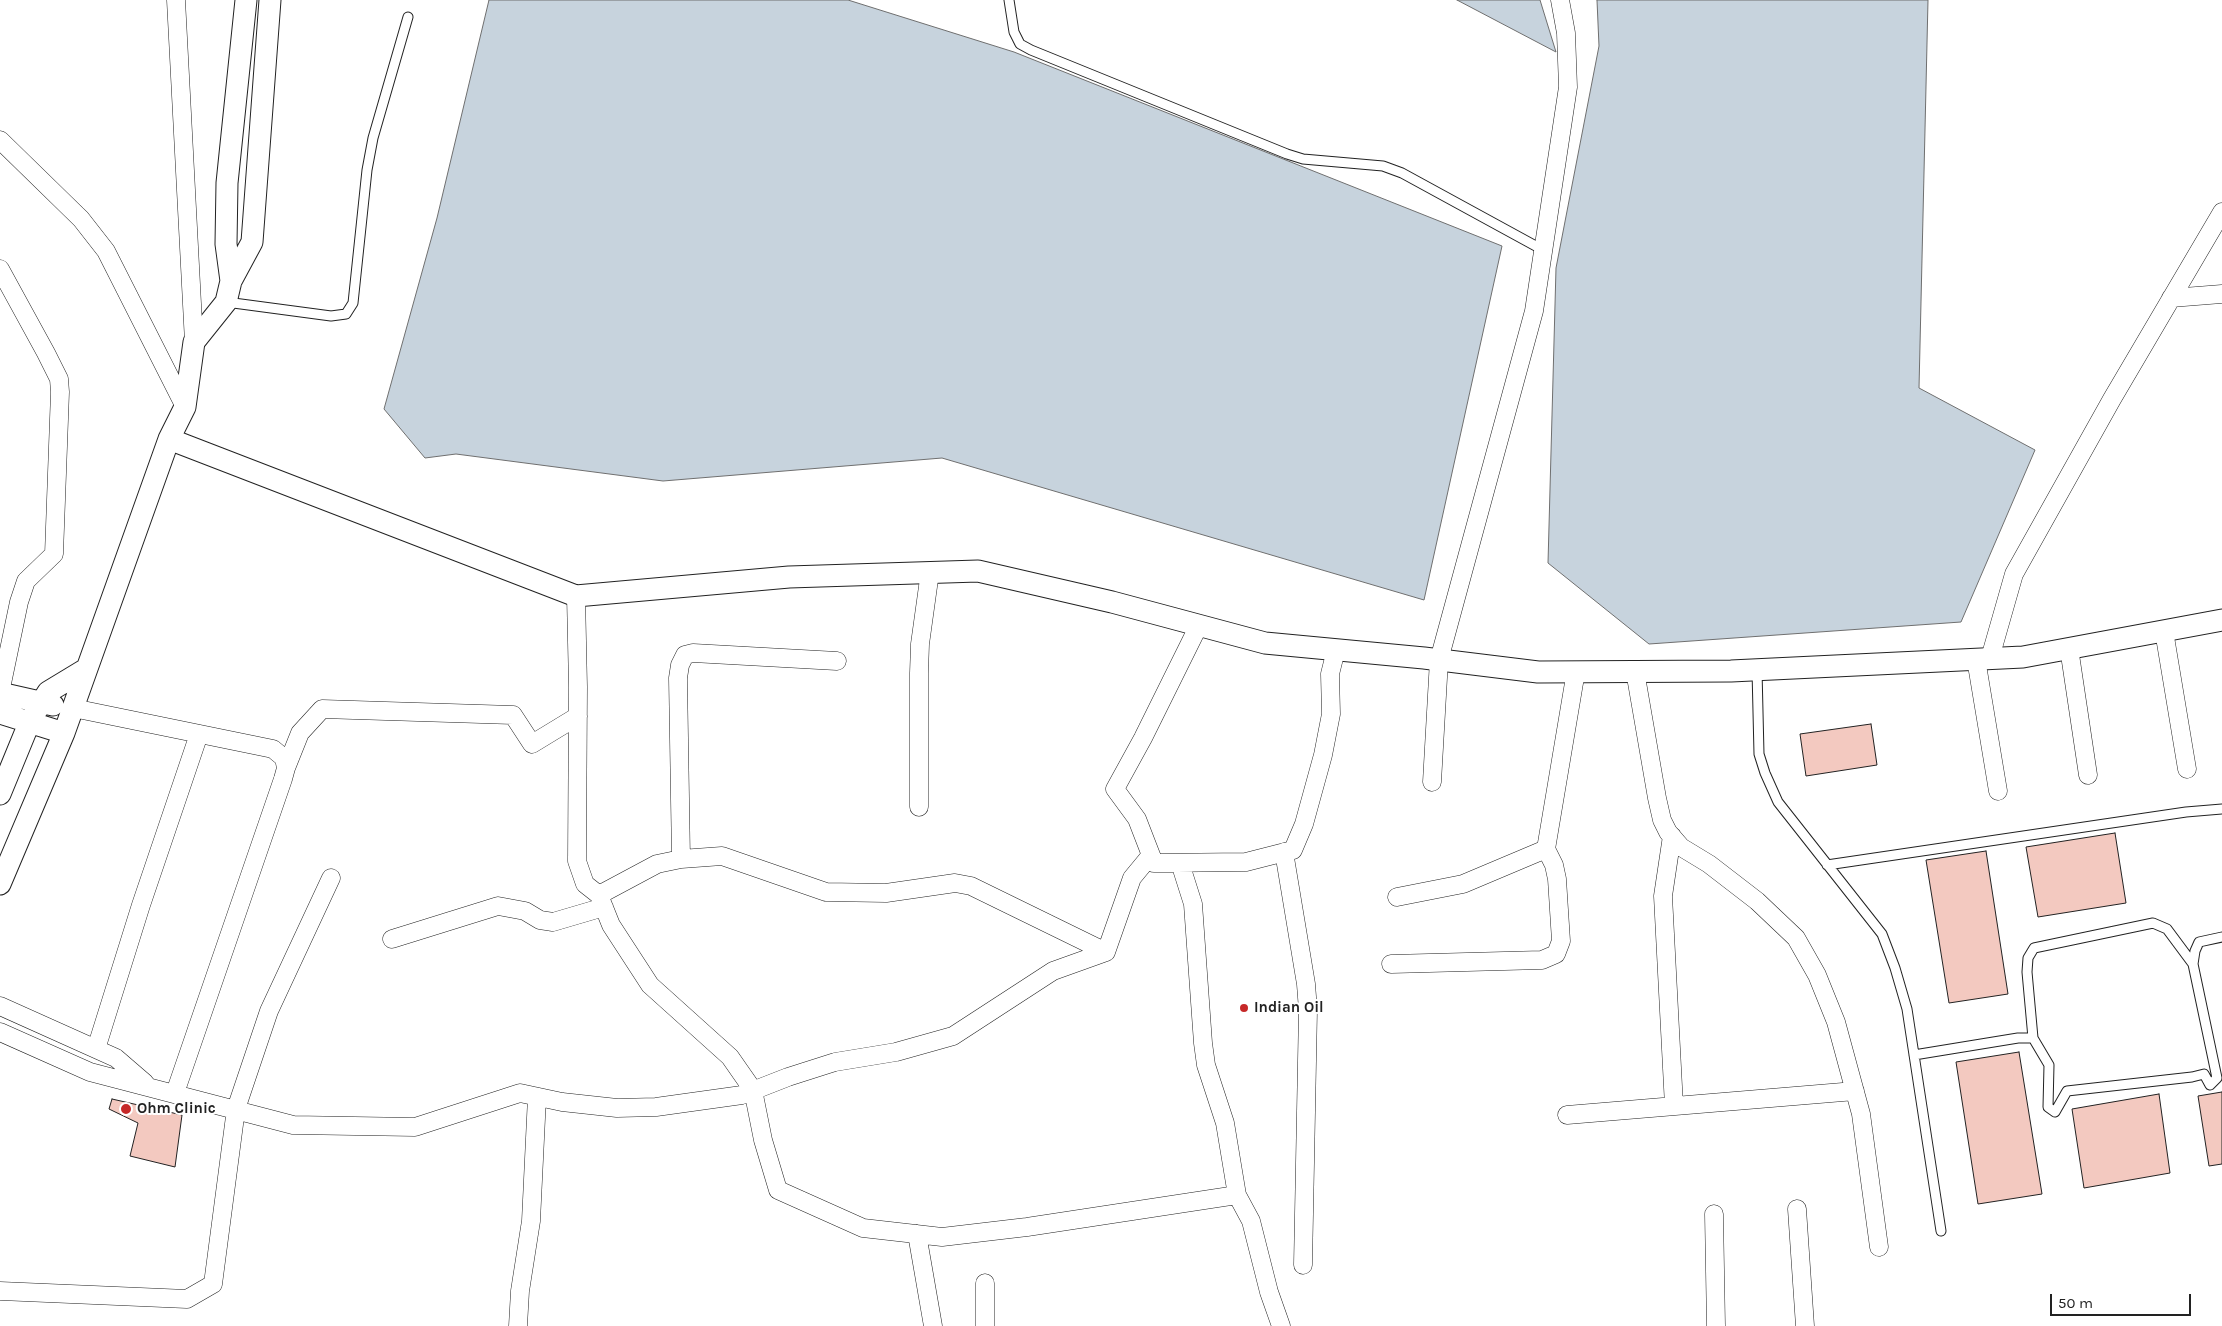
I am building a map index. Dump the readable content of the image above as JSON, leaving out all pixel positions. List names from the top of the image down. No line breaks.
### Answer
{"places":["Indian Oil","Ohm Clinic"],"scale_bar":"50 m"}
